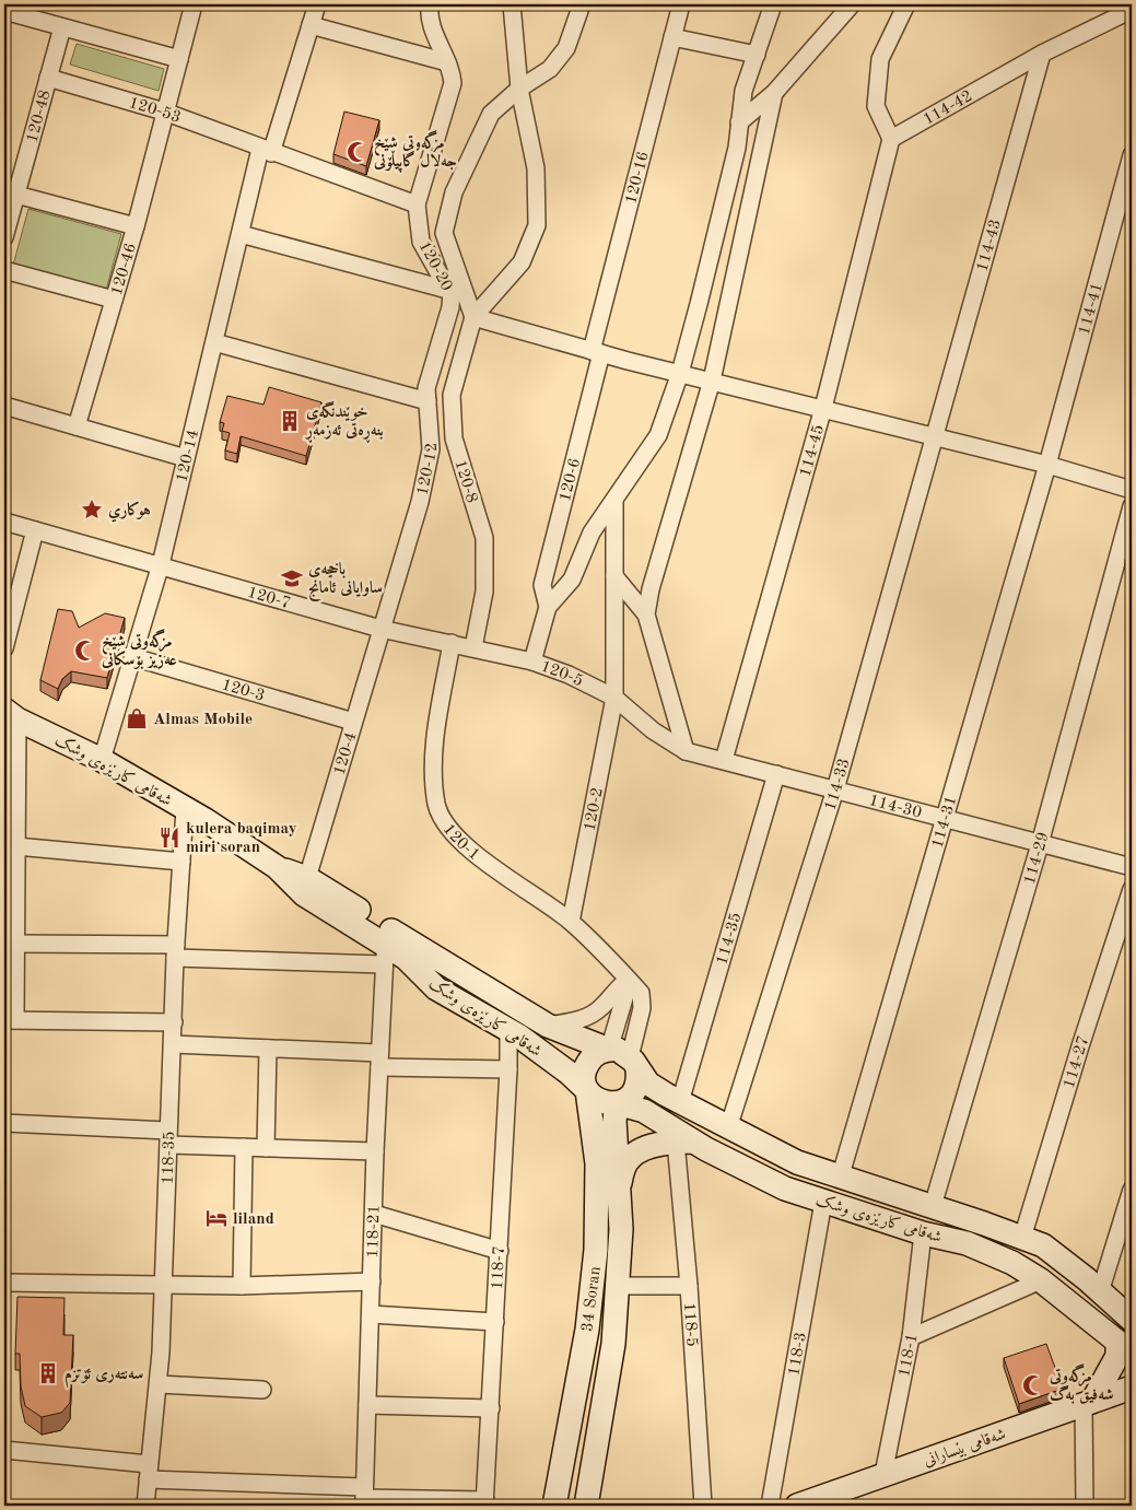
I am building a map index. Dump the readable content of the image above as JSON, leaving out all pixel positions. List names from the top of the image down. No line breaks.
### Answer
{"streets":{"main road":["شەقامی کارێزەی وشک","34 Soran","شەقامی بێسارانی"],"street":["114-42","120-53","120-48","120-16","114-43","120-20","120-46","114-41","114-45","120-14","120-12","120-6","120-8","120-7","120-5","120-3","120-4","114-33","114-30","120-2","114-31","120-1","114-29","114-35","114-27","118-35","118-21","118-7","118-5","118-3","118-1"]},"crossings":[["114-42","114-43"],["114-42","114-45"],["120-53","120-48"],["120-53","120-20"],["120-53","120-46"],["120-53","120-14"],["120-16","120-6"],["114-43","114-33"],["120-20","120-12"],["114-41","114-31"],["114-45","120-5"],["114-45","114-30"],["120-14","120-7"],["120-14","شەقامی کارێزەی وشک"],["120-12","120-7"],["120-12","120-5"],["120-12","120-4"],["120-8","120-5"],["120-7","120-5"],["120-7","120-4"],["120-5","120-4"],["120-5","114-30"],["120-5","120-2"],["120-5","120-1"],["120-3","120-4"],["120-4","شەقامی کارێزەی وشک"],["شەقامی کارێزەی وشک","114-33"],["شەقامی کارێزەی وشک","114-31"],["شەقامی کارێزەی وشک","120-1"],["شەقامی کارێزەی وشک","114-29"],["شەقامی کارێزەی وشک","114-35"],["شەقامی کارێزەی وشک","114-27"],["شەقامی کارێزەی وشک","118-35"],["شەقامی کارێزەی وشک","118-7"],["شەقامی کارێزەی وشک","34 Soran"],["شەقامی کارێزەی وشک","118-5"],["شەقامی کارێزەی وشک","118-3"],["شەقامی کارێزەی وشک","118-1"],["114-33","114-30"],["114-30","114-31"],["114-30","114-29"],["114-30","114-35"],["120-2","120-1"],["120-1","34 Soran"],["118-35","118-21"],["118-1","شەقامی بێسارانی"]],"places":{"mosque":["مزگەوتی شێخ جەلال گاپیڵۆنی","مزگەوتی شێخ عەزیز بۆسکانی","مزگەوتی شەفیق بەگ"],"building":["خوێندنگەی بنەڕەتی ئەزمەڕ","سەنتەری ئۆتزم"],"place":["هوكاري"],"school or university":["باخچەی ساوایانی ئامانج"],"shop":["Almas Mobile"],"restaurant":["kulera baqimay miri soran"],"hotel":["liland"]}}
